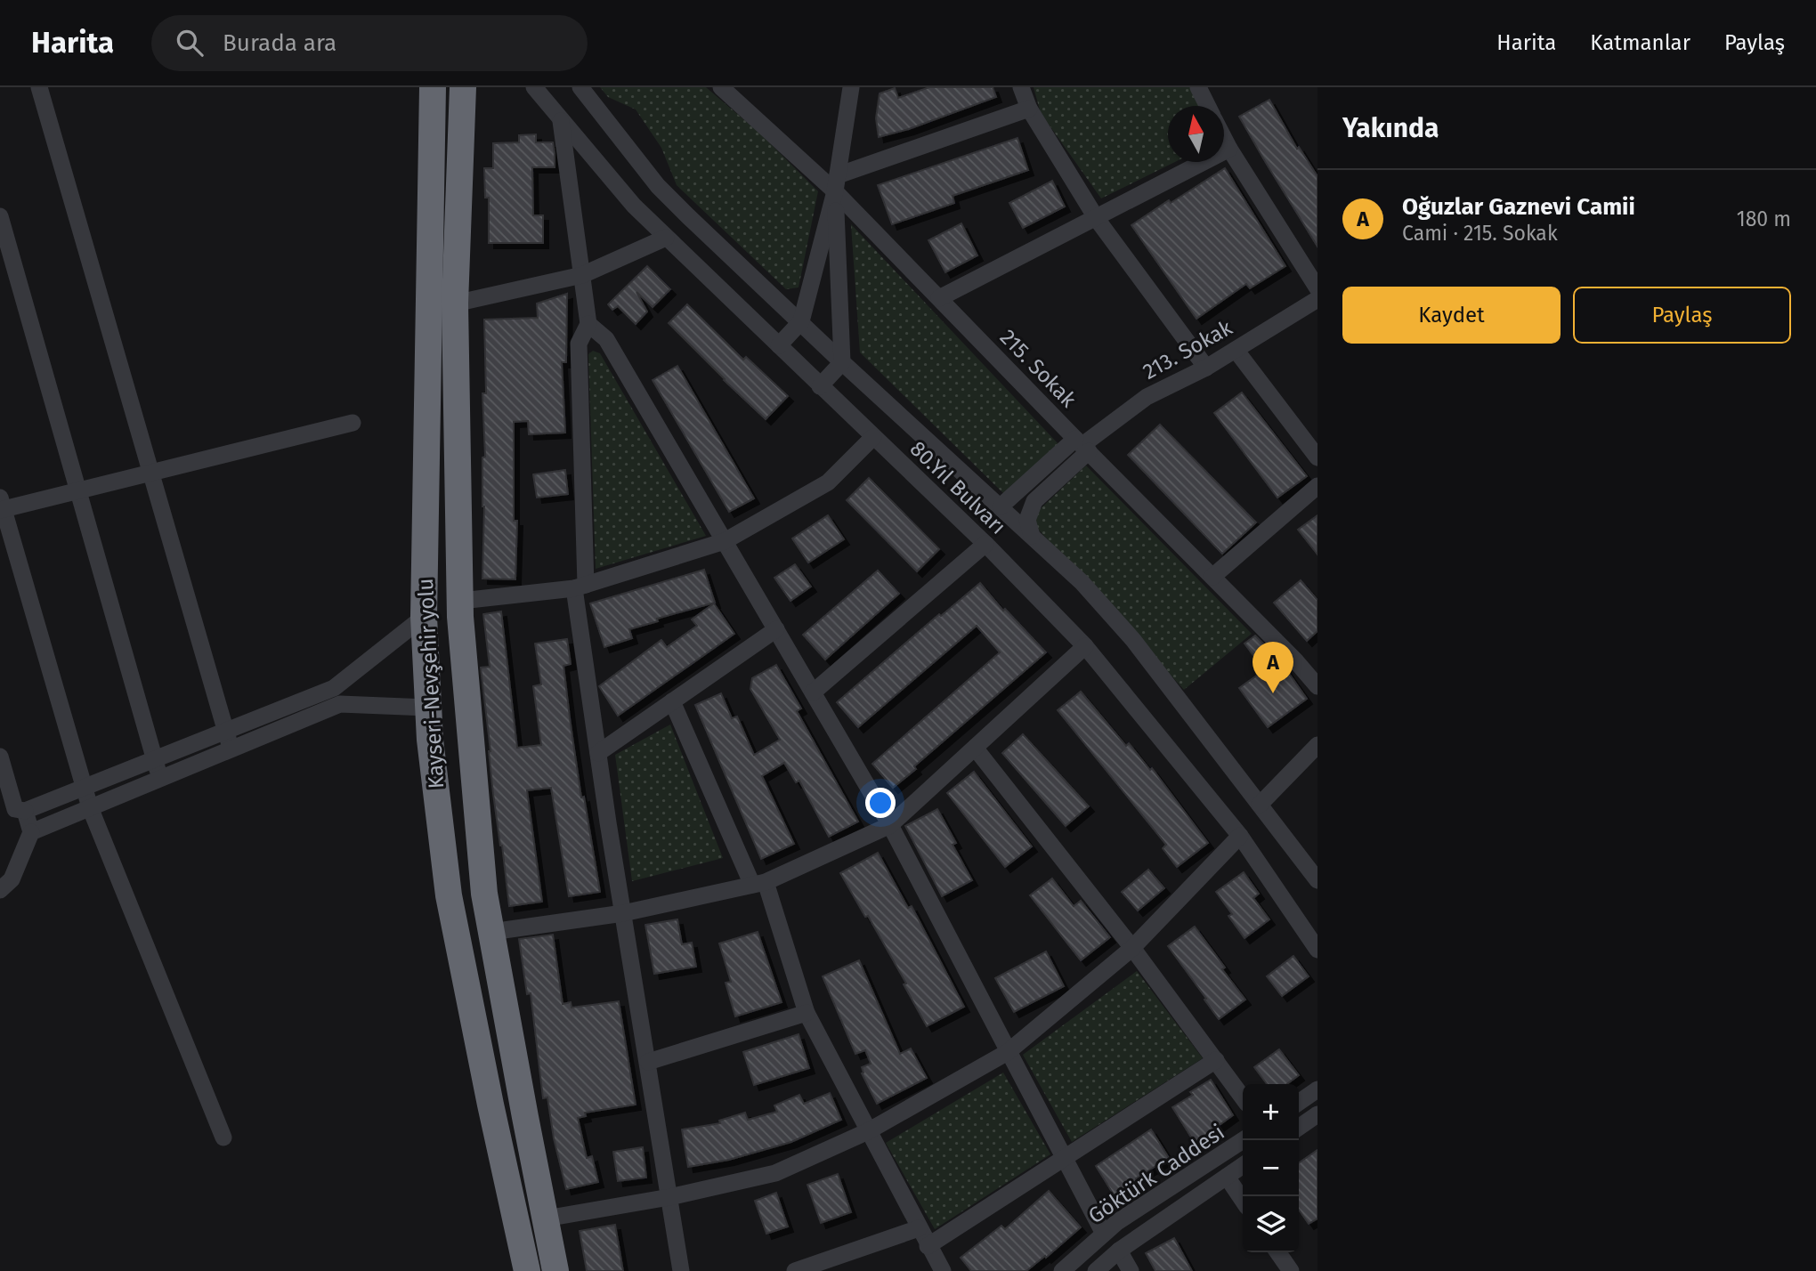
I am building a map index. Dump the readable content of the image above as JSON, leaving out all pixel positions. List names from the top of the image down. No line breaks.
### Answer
{"streets":{"highway":["Kayseri-Nevşehir yolu"],"street":["213. Sokak","215. Sokak","80.Yıl Bulvarı","Göktürk Caddesi"]},"crossings":[["213. Sokak","215. Sokak"],["213. Sokak","80.Yıl Bulvarı"]],"north":"top","page":{"header":"Harita","search":"Burada ara","nav":["Harita","Katmanlar","Paylaş"],"heading":"Yakında","list":[{"mark":"A","name":"Oğuzlar Gaznevi Camii","note":"Cami · 215. Sokak","value":"180 m"}],"buttons":["Kaydet","Paylaş"],"pins":"A","map_buttons":["+","−"]}}
